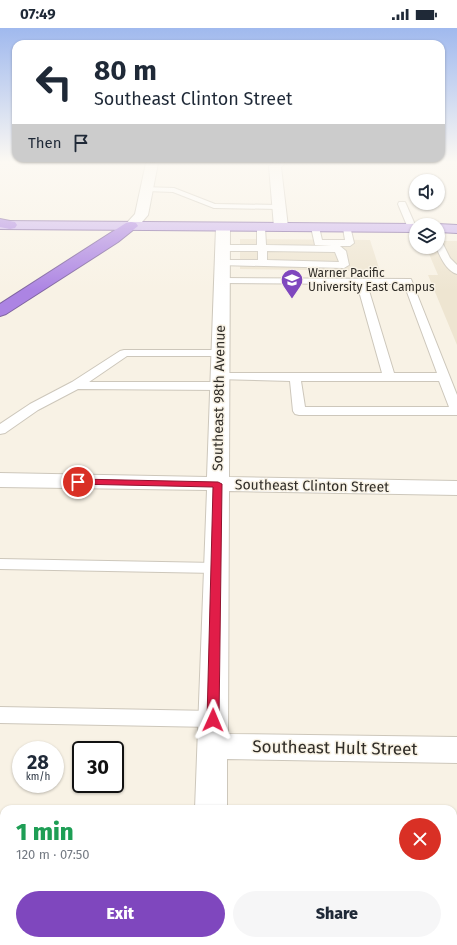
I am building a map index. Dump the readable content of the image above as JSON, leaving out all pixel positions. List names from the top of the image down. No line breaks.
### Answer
{"streets":{"street":["Southeast 98th Avenue","Southeast Clinton Street","Southeast Hult Street"]},"crossings":[["Southeast 98th Avenue","Southeast Clinton Street"],["Southeast 98th Avenue","Southeast Hult Street"]],"places":{"school or university":["Warner Pacific University East Campus"]},"page":{"status":"07:49","turn":["80 m","Southeast Clinton Street"],"then":"Then","speed":"28 km/h","limit":"30","heading":["1 min","120 m · 07:50"],"buttons":["Exit","Share"]}}
